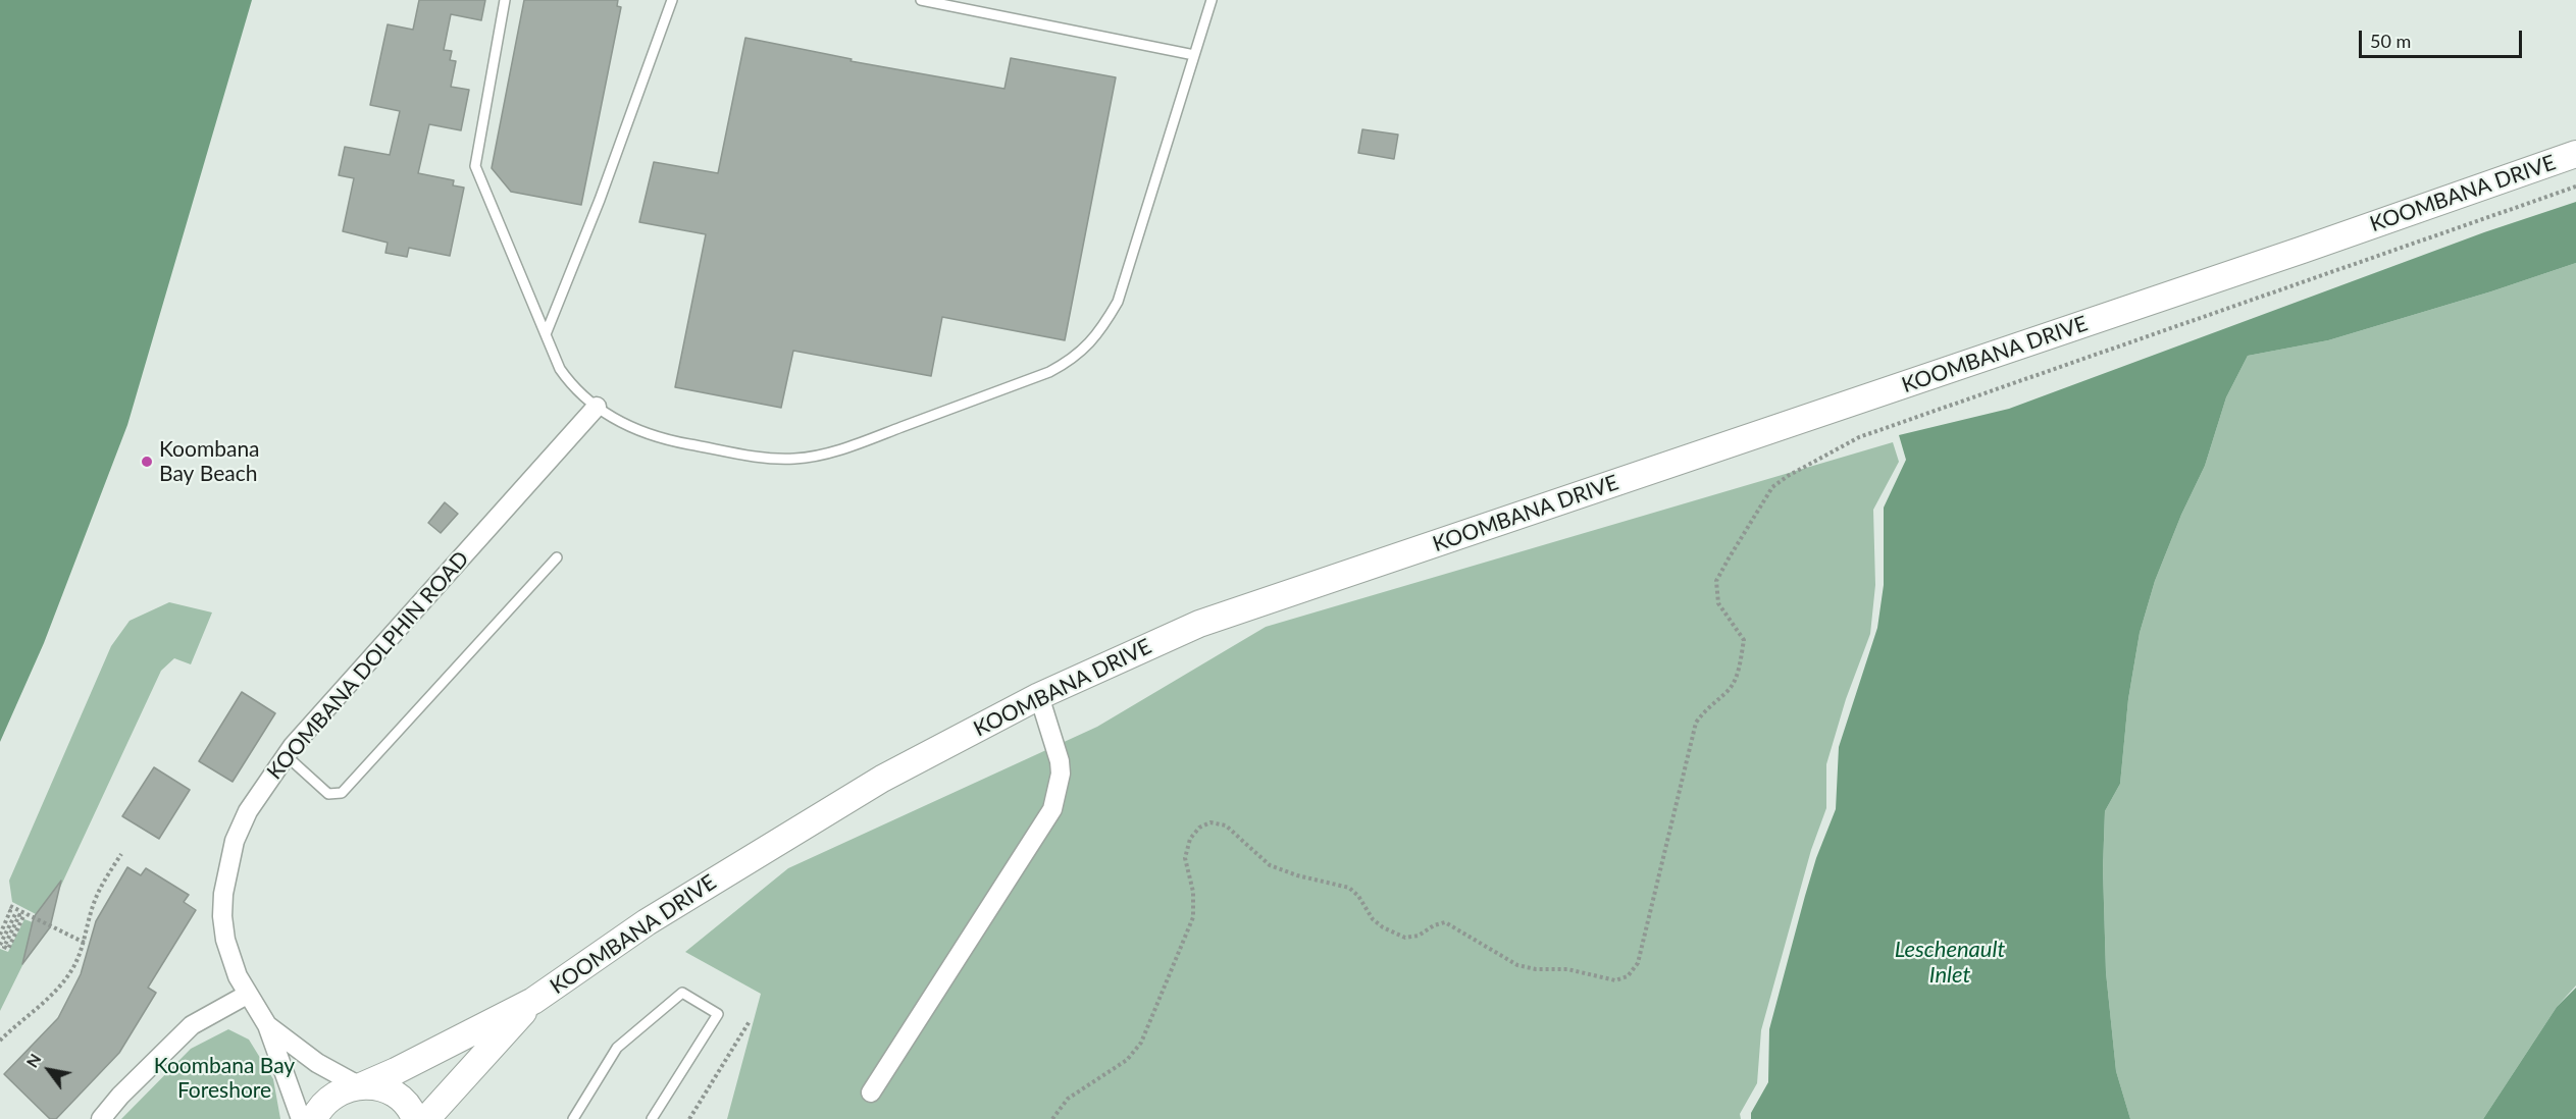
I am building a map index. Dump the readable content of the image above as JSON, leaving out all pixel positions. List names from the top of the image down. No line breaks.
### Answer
{"streets":{"main road":["KOOMBANA DRIVE"],"street":["KOOMBANA DOLPHIN ROAD"]},"crossings":[["KOOMBANA DRIVE","KOOMBANA DOLPHIN ROAD"]],"water":["Leschenault Inlet"],"parks":["Koombana Bay Foreshore"],"places":["Koombana Bay Beach"],"scale_bar":"50 m","north":"top left"}
